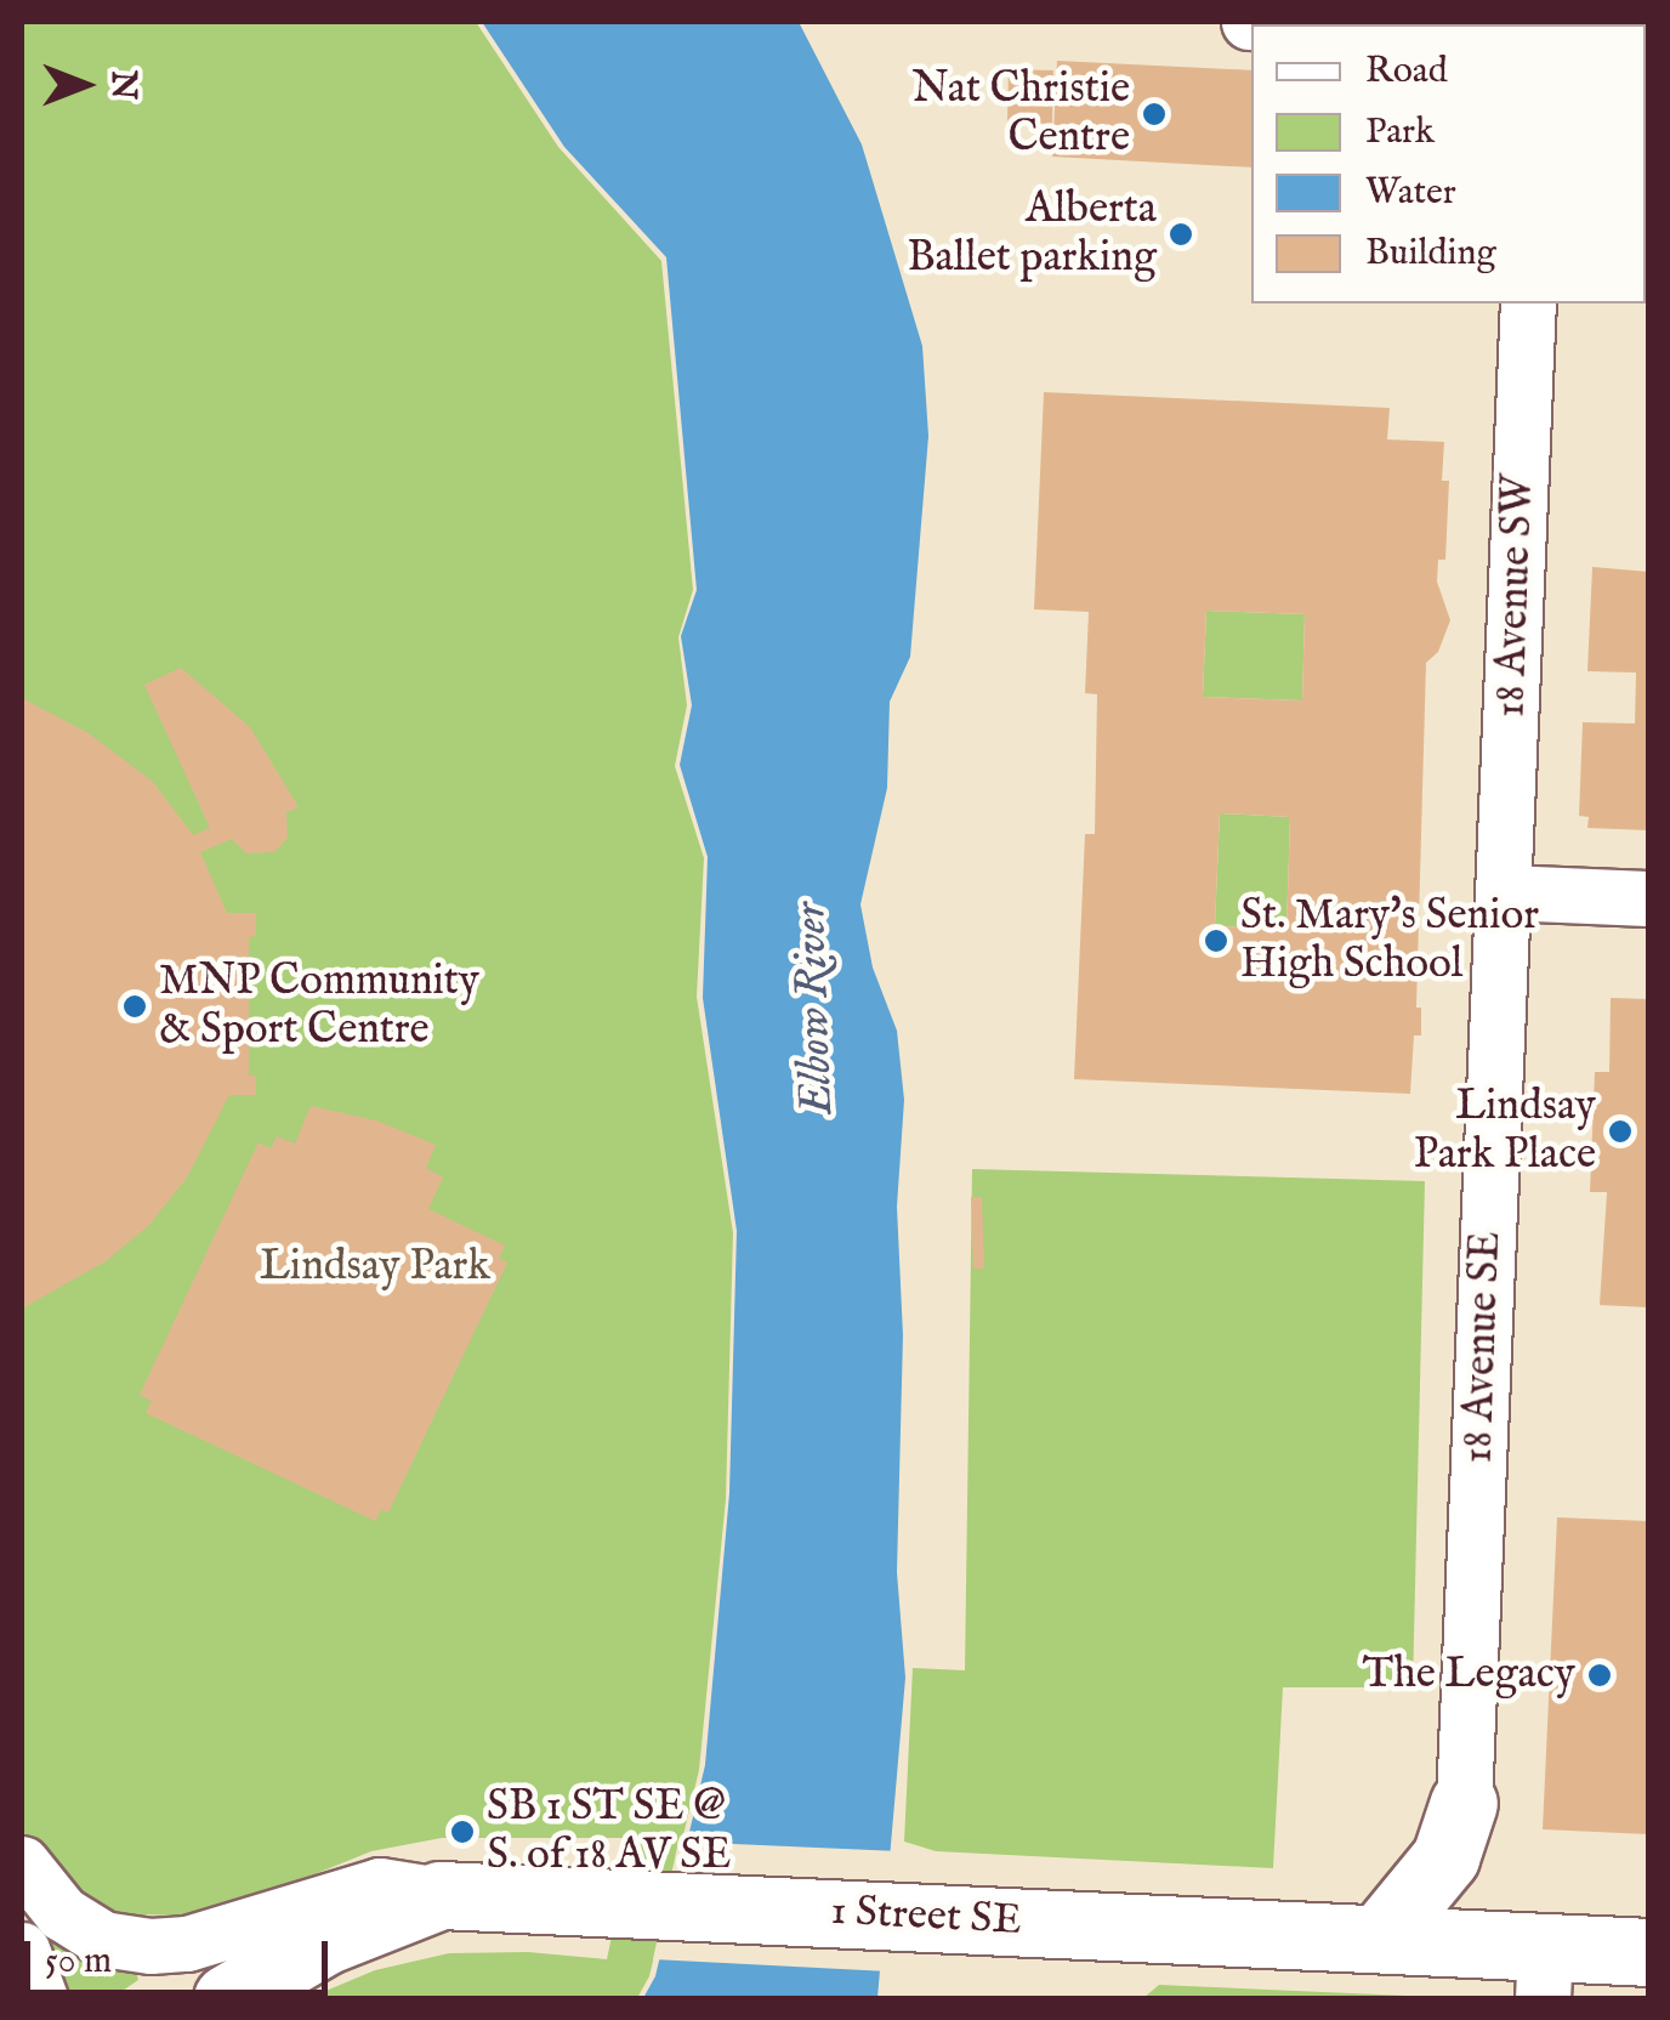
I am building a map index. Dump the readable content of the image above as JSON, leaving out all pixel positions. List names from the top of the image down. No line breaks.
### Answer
{"streets":{"main road":["1 Street SE"],"street":["18 Avenue SW","18 Avenue SE"]},"crossings":[["18 Avenue SW","18 Avenue SE"]],"water":["Elbow River"],"parks":["Lindsay Park"],"places":["Nat Christie Centre","Alberta Ballet parking","St. Mary's Senior High School","MNP Community & Sport Centre","Lindsay Park Place","The Legacy","SB 1 ST SE @ S. of 18 AV SE"],"legend":["Road","Park","Water","Building"],"scale_bar":"50 m","north":"right"}
